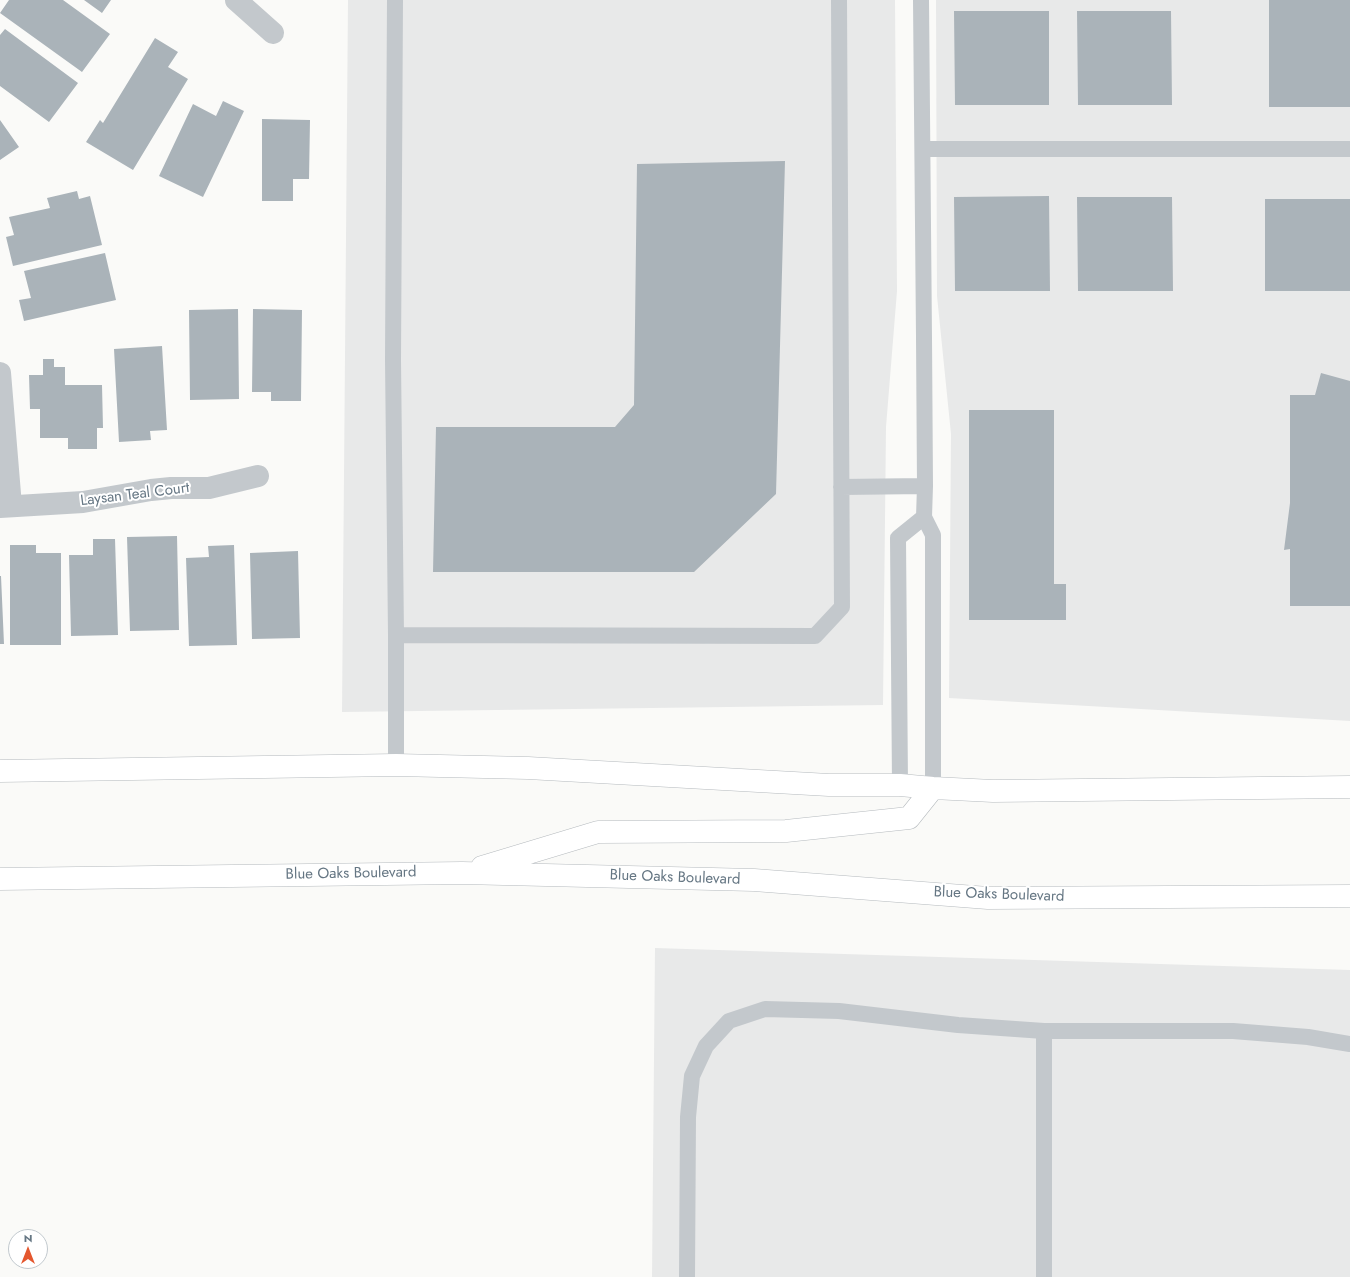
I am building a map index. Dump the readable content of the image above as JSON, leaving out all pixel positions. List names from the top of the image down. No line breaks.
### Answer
{"streets":{"main road":["Blue Oaks Boulevard"],"street":["Laysan Teal Court"]},"north":"top"}
